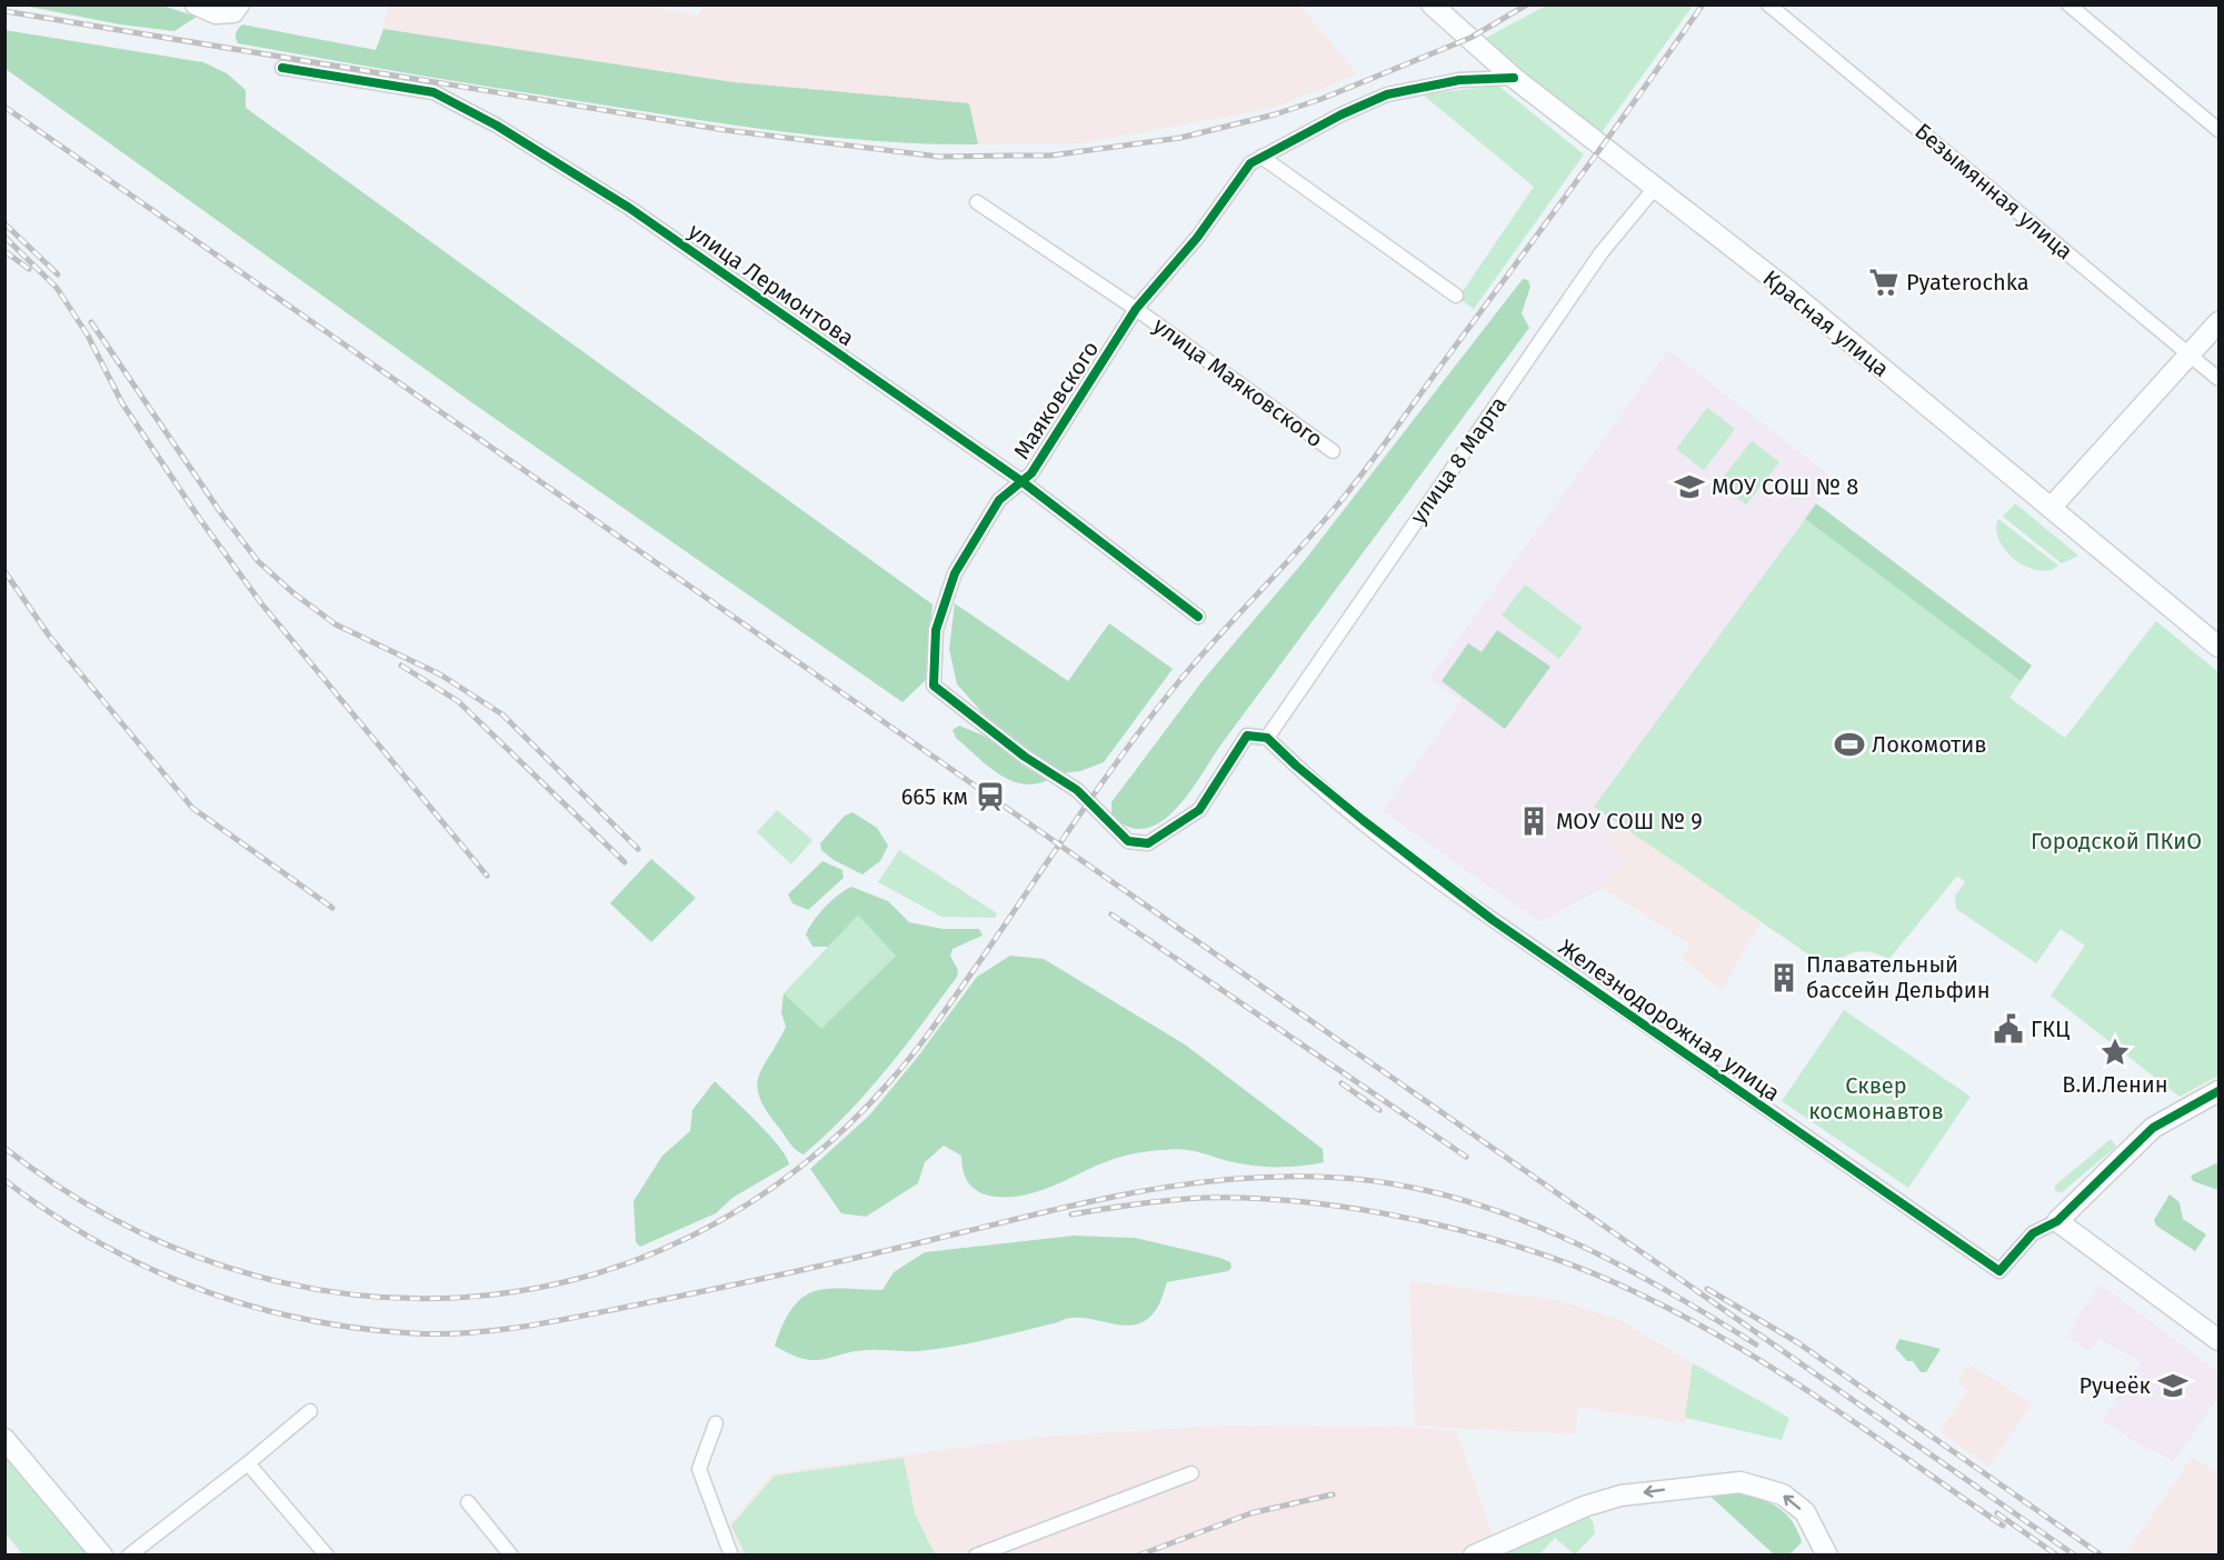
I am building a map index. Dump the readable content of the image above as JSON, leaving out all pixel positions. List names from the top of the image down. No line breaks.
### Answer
{"streets":{"street":["Безымянная улица","улица Лермонтова","Красная улица","улица Маяковского","Маяковского","улица 8 Марта","Железнодорожная улица"]},"crossings":[["улица Лермонтова","Маяковского"],["Красная улица","Маяковского"],["Красная улица","улица 8 Марта"],["улица Маяковского","Маяковского"],["Маяковского","улица 8 Марта"],["Маяковского","Железнодорожная улица"],["улица 8 Марта","Железнодорожная улица"]],"parks":["Городской ПКиО","Сквер космонавтов"],"places":{"supermarket":["Pyaterochka"],"school or university":["МОУ СОШ № 8","Ручеёк"],"sports":["Локомотив"],"station":["665 км"],"building":["МОУ СОШ № 9","Плавательный бассейн Дельфин"],"public building":["ГКЦ"],"place":["В.И.Ленин"]}}
